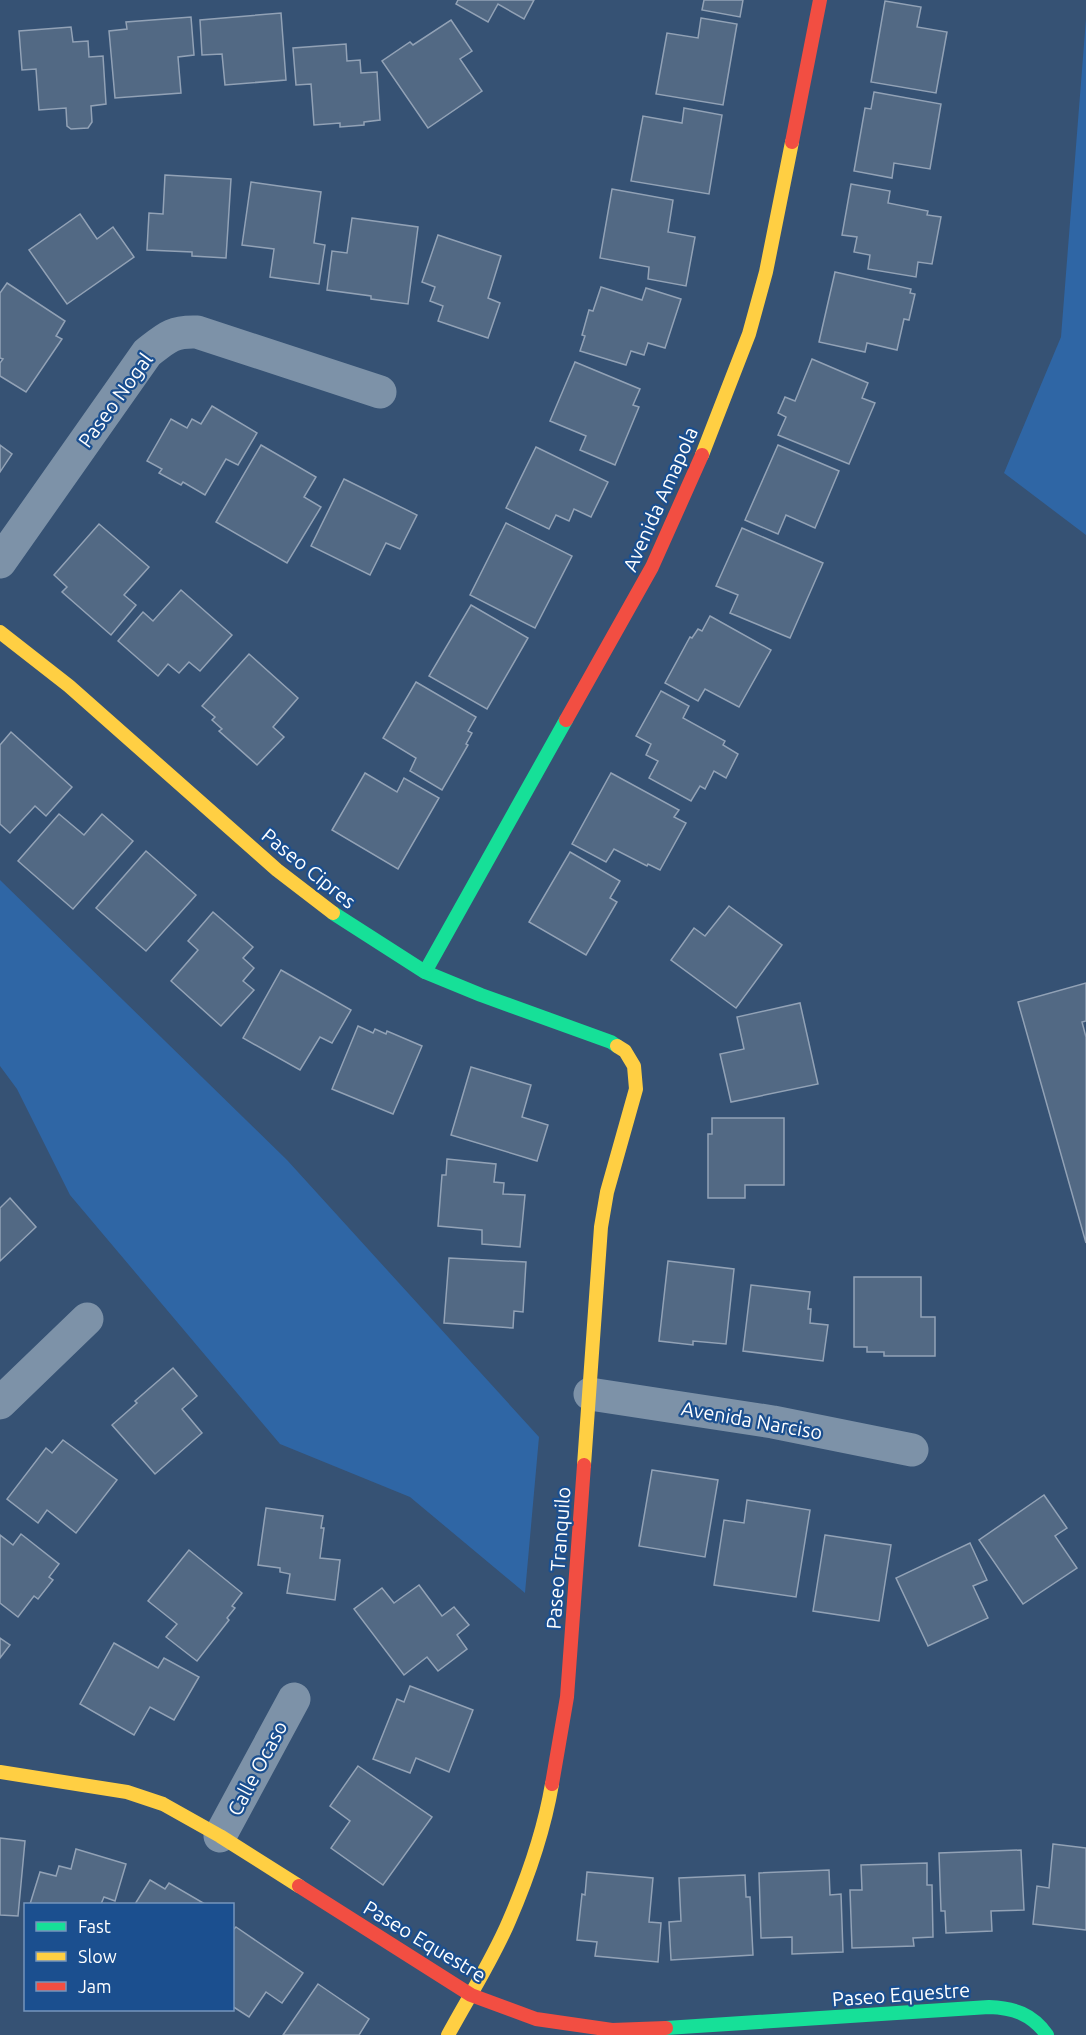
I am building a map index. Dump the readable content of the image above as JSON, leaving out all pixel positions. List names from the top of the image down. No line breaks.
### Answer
{"streets":{"street":["Paseo Nogal","Avenida Amapola","Paseo Cipres","Avenida Narciso","Paseo Tranquilo","Calle Ocaso","Paseo Equestre"]},"crossings":[["Avenida Amapola","Paseo Cipres"],["Paseo Cipres","Paseo Tranquilo"],["Avenida Narciso","Paseo Tranquilo"],["Paseo Tranquilo","Paseo Equestre"],["Calle Ocaso","Paseo Equestre"]],"legend":["Fast","Slow","Jam"]}
